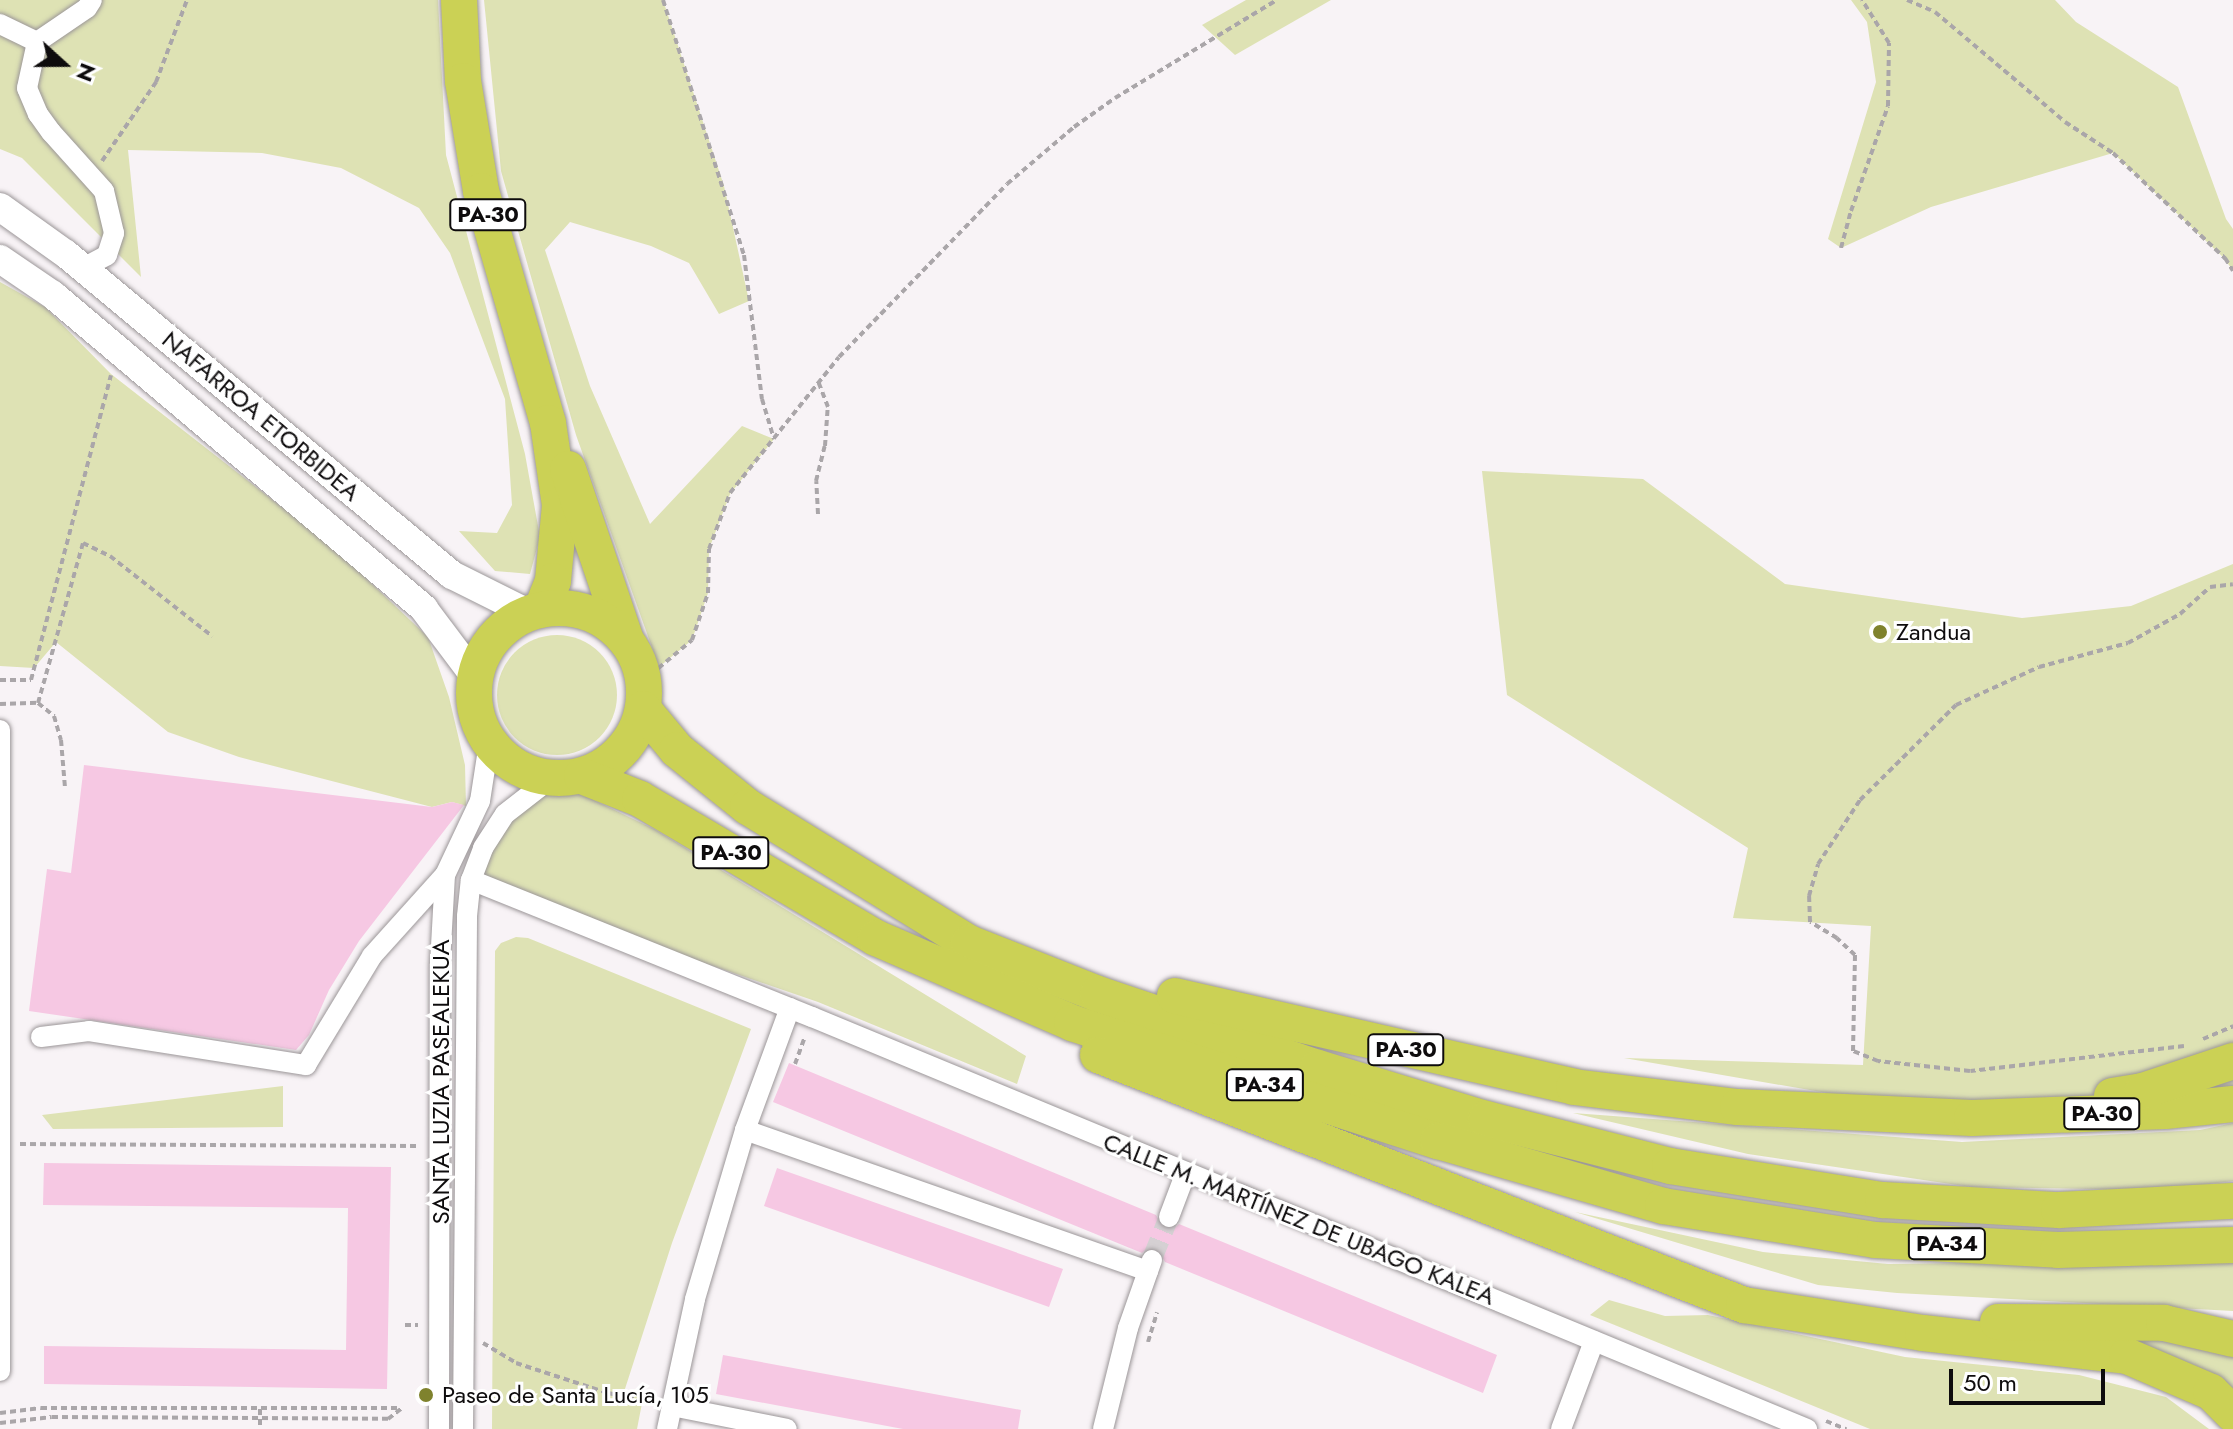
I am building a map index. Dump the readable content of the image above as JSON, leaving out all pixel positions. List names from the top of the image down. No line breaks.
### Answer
{"streets":{"highway":["PA-30","PA-34"],"main road":["NAFARROA ETORBIDEA"],"street":["SANTA LUZIA PASEALEKUA","CALLE M. MARTÍNEZ DE UBAGO KALEA"]},"crossings":[["PA-30","NAFARROA ETORBIDEA"],["PA-30","SANTA LUZIA PASEALEKUA"],["PA-30","PA-34"],["NAFARROA ETORBIDEA","SANTA LUZIA PASEALEKUA"],["SANTA LUZIA PASEALEKUA","CALLE M. MARTÍNEZ DE UBAGO KALEA"]],"places":["Zandua","Paseo de Santa Lucía, 105"],"scale_bar":"50 m","north":"right"}
